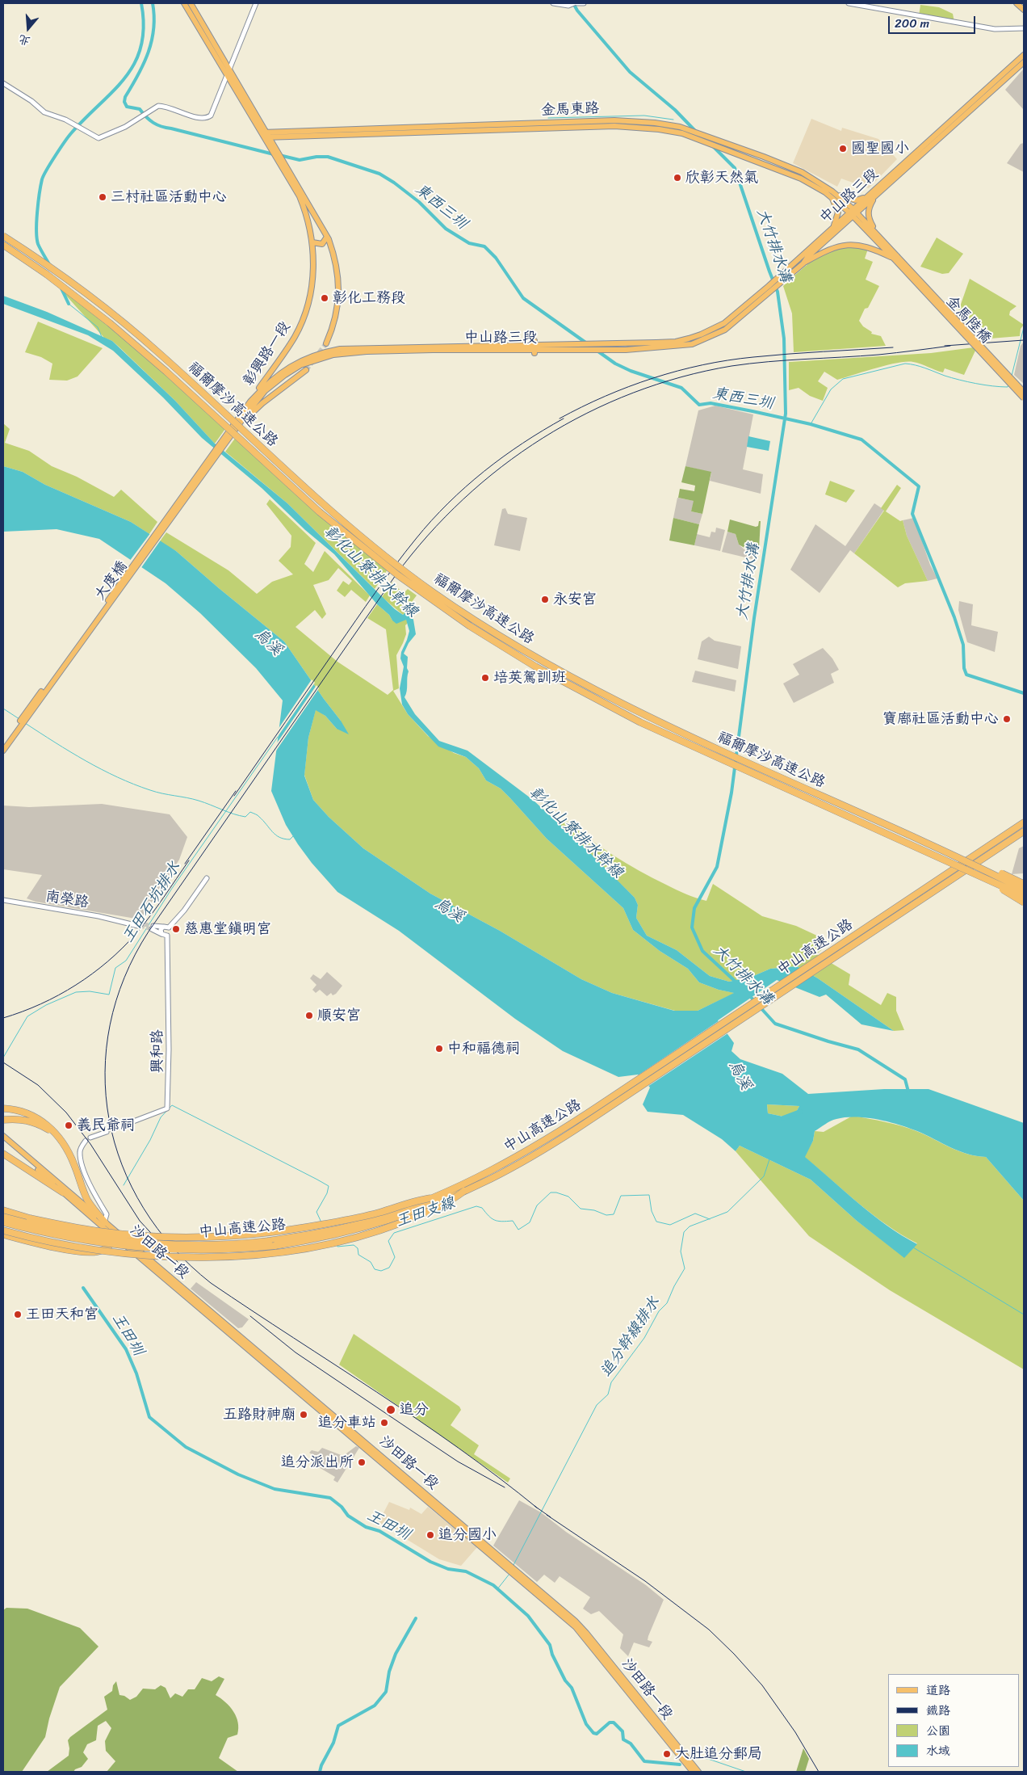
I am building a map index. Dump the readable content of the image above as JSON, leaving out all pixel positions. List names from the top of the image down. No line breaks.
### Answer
{"streets":{"highway":["福爾摩沙高速公路","中山高速公路"],"main road":["金馬東路","中山路三段","金馬陸橋","彰興路一段","大度橋","沙田路一段"],"street":["南榮路","興和路"]},"crossings":[["金馬東路","中山路三段"],["金馬東路","彰興路一段"],["中山路三段","彰興路一段"],["中山路三段","大度橋"],["彰興路一段","大度橋"]],"water":["東西三圳","大竹排水溝","彰化山寮排水幹線","烏溪","王田石坑排水","王田支線","王田圳","追分幹線排水"],"places":["國聖國小","欣彰天然氣","三村社區活動中心","彰化工務段","永安宮","培英駕訓班","寶廍社區活動中心","慈惠堂鎮明宮","順安宮","中和福德祠","義民爺祠","王田天和宮","追分","五路財神廟","追分車站","追分派出所","追分國小","大肚追分郵局"],"legend":["道路","鐵路","公園","水域"],"scale_bar":"200 m","north":"bottom"}
